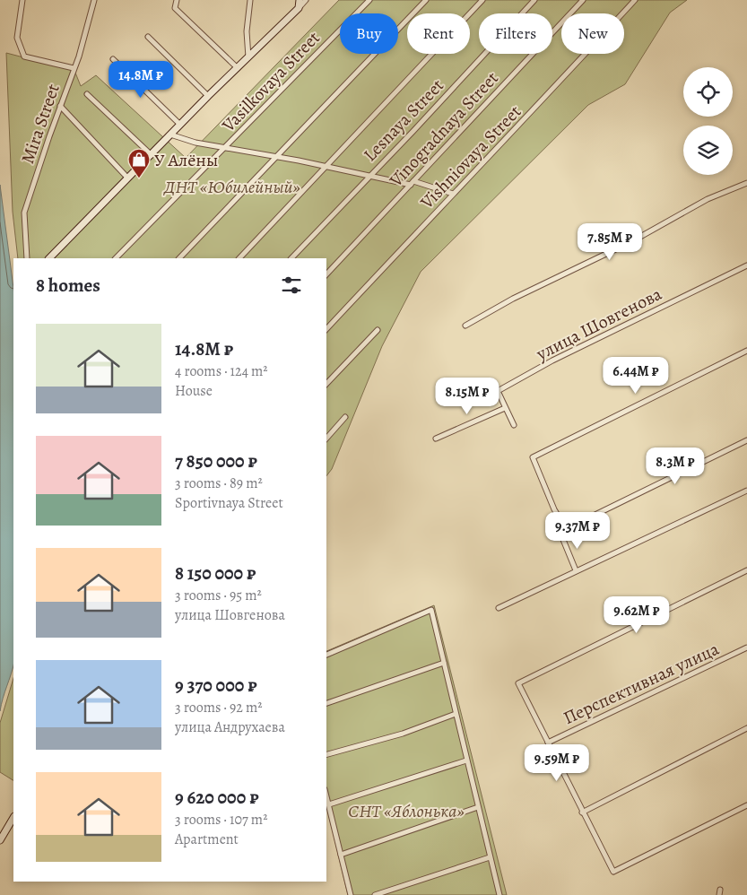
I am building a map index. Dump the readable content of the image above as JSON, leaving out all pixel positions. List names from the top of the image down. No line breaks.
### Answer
{"streets":{"street":["Vasilkovaya Street","Lesnaya Street","Mira Street","Vinogradnaya Street","Vishniovaya Street","улица Шовгенова","Перспективная улица"]},"parks":["ДНТ «Юбилейный»","СНТ «Яблонька»"],"places":{"shop":["У Алёны"]},"page":{"chip":["Buy","Rent","Filters","New"],"price":["14.8M ₽","7.85M ₽","6.44M ₽","8.15M ₽","8.3M ₽","9.37M ₽","9.62M ₽","9.59M ₽"],"heading":"8 homes","list":[{"name":"14.8M ₽","note":"4 rooms · 124 m² · House"},{"name":"7 850 000 ₽","note":"3 rooms · 89 m² · Sportivnaya Street"},{"name":"8 150 000 ₽","note":"3 rooms · 95 m² · улица Шовгенова"},{"name":"9 370 000 ₽","note":"3 rooms · 92 m² · улица Андрухаева"},{"name":"9 620 000 ₽","note":"3 rooms · 107 m² · Apartment"}]}}
